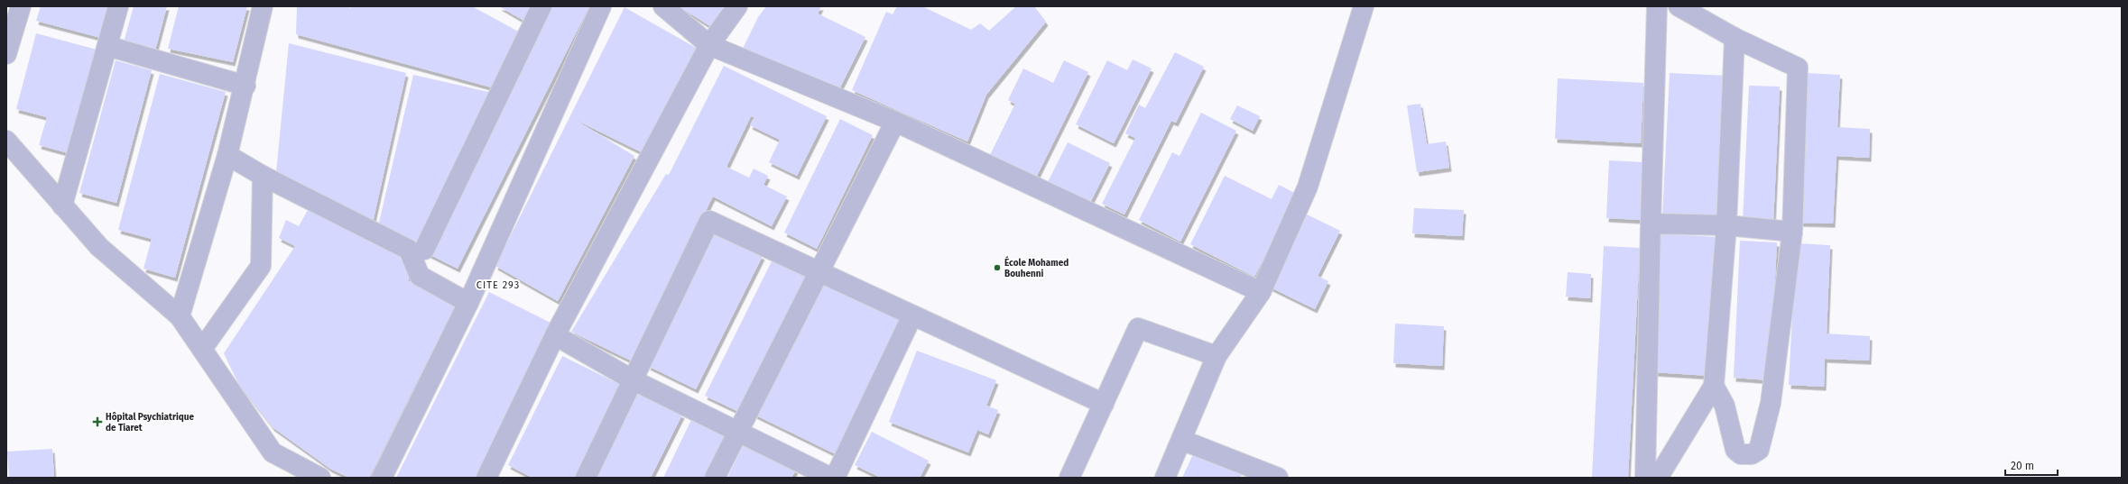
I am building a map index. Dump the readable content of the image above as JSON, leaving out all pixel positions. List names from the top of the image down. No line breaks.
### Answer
{"districts":["CITE 293"],"places":{"other":["École Mohamed Bouhenni"],"health":["Hôpital Psychiatrique de Tiaret"]},"scale_bar":"20 m"}
